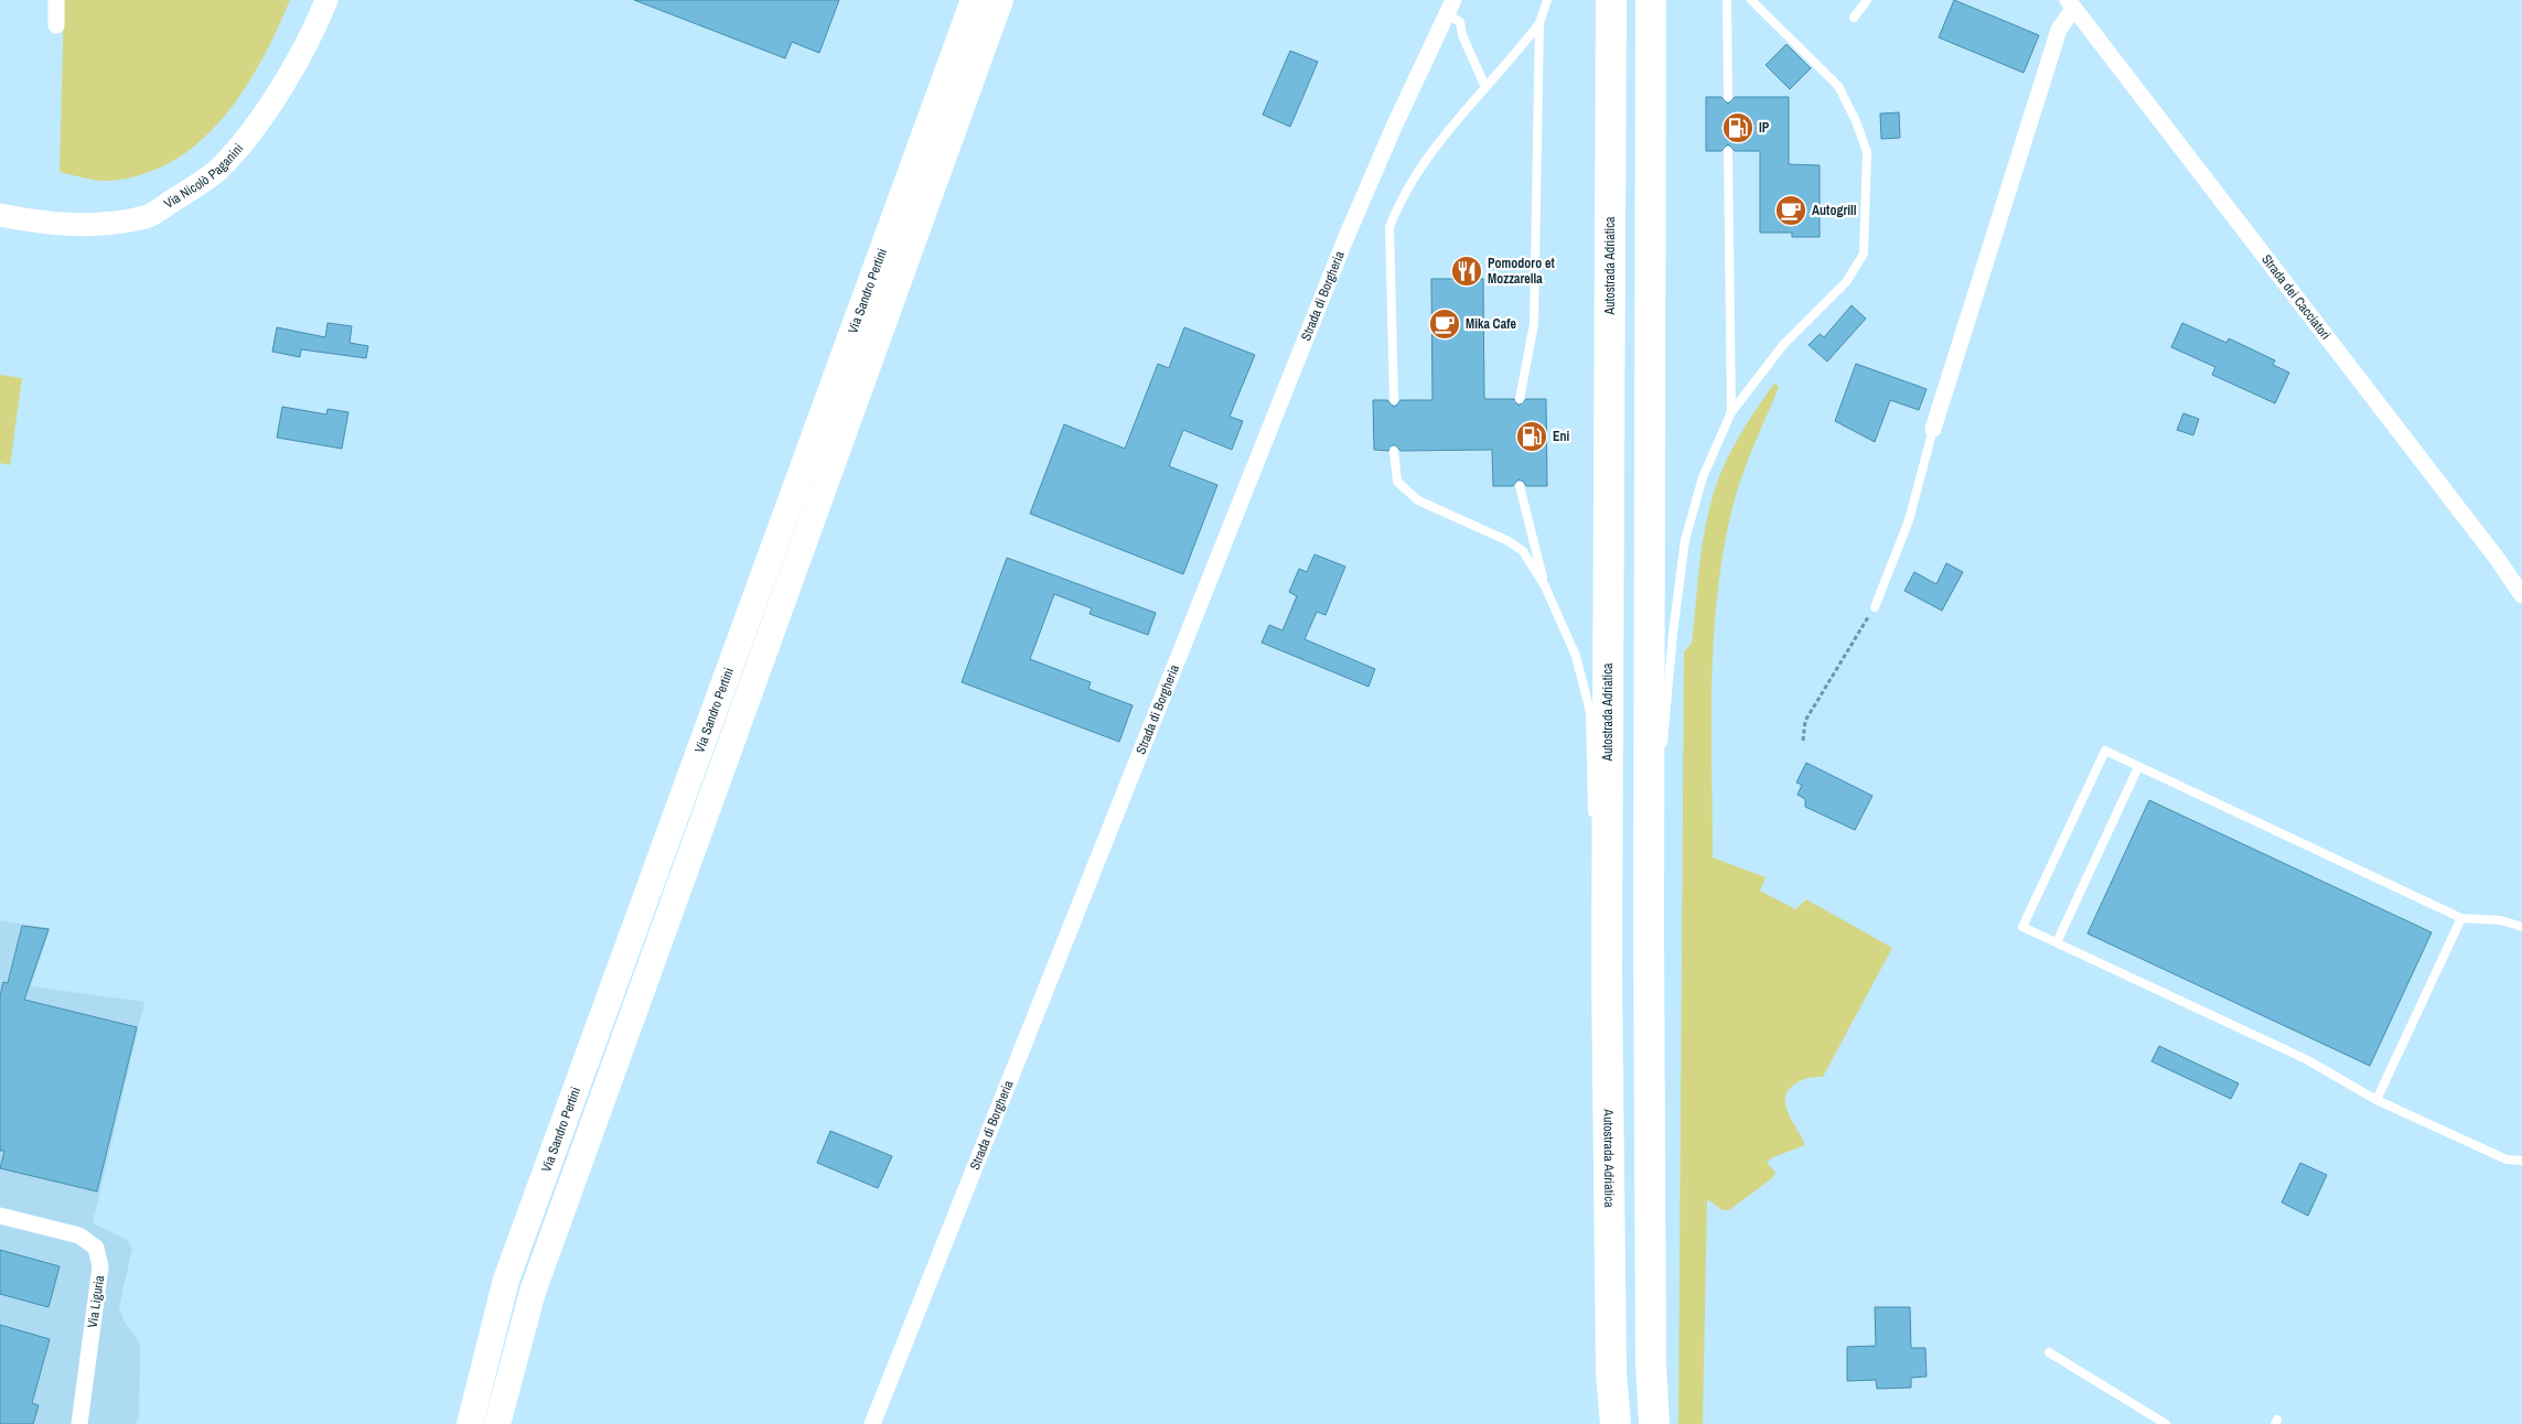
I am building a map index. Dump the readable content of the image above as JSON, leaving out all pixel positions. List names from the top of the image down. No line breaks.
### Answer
{"streets":{"highway":["Autostrada Adriatica"],"main road":["Via Sandro Pertini"],"street":["Via Nicolò Paganini","Strada di Borgheria","Strada dei Cacciatori","Via Liguria"]},"places":{"fuel station":["IP","Eni"],"cafe":["Autogrill","Mika Cafe"],"restaurant":["Pomodoro et Mozzarella"]}}
